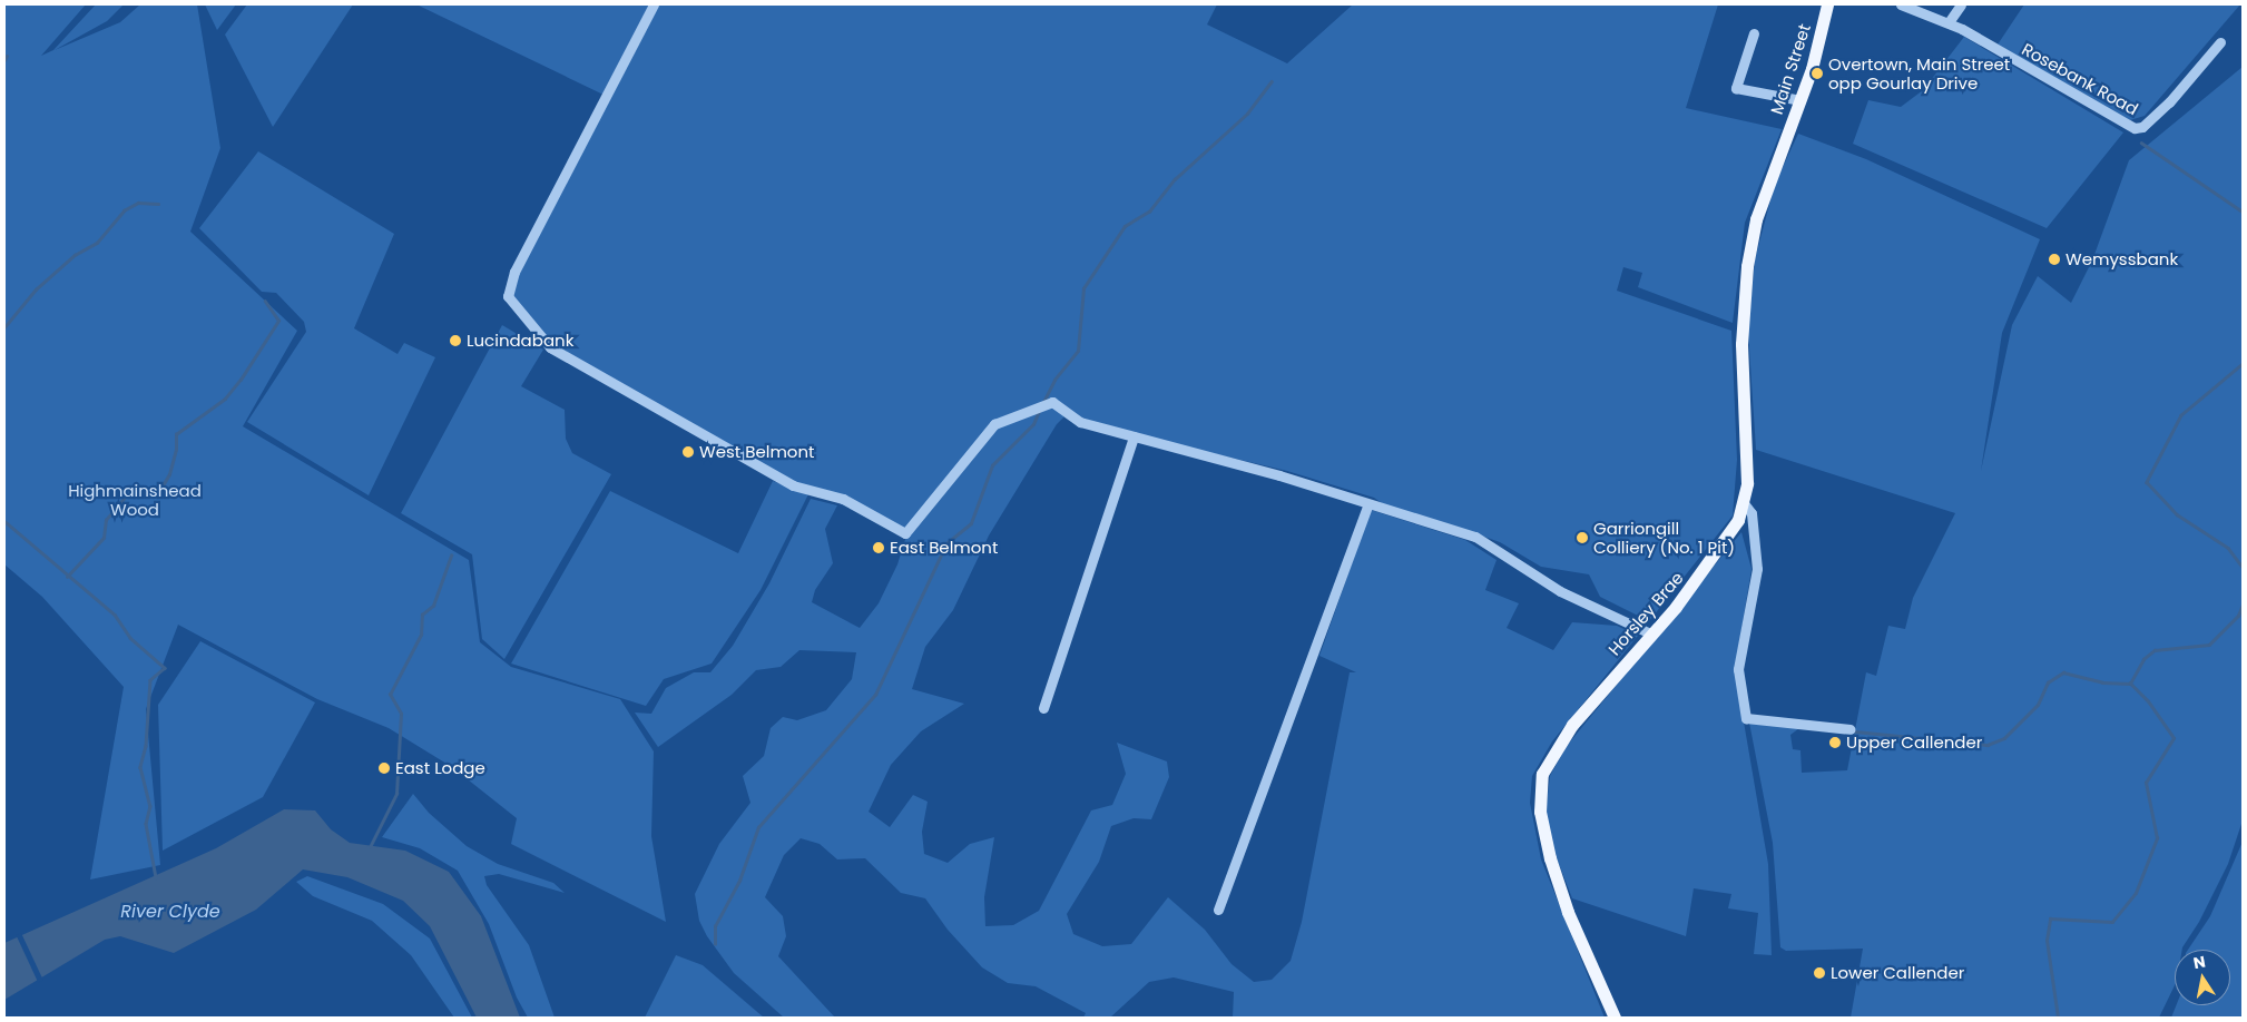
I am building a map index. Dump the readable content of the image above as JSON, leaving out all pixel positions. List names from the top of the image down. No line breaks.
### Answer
{"streets":{"main road":["Main Street","Horsley Brae"],"street":["Rosebank Road"]},"crossings":[["Main Street","Horsley Brae"]],"water":["River Clyde"],"parks":["Highmainshead Wood"],"places":["Overtown, Main Street opp Gourlay Drive","Wemyssbank","Lucindabank","West Belmont","Garriongill Colliery (No. 1 Pit)","East Belmont","Upper Callender","East Lodge","Lower Callender"],"north":"top"}
